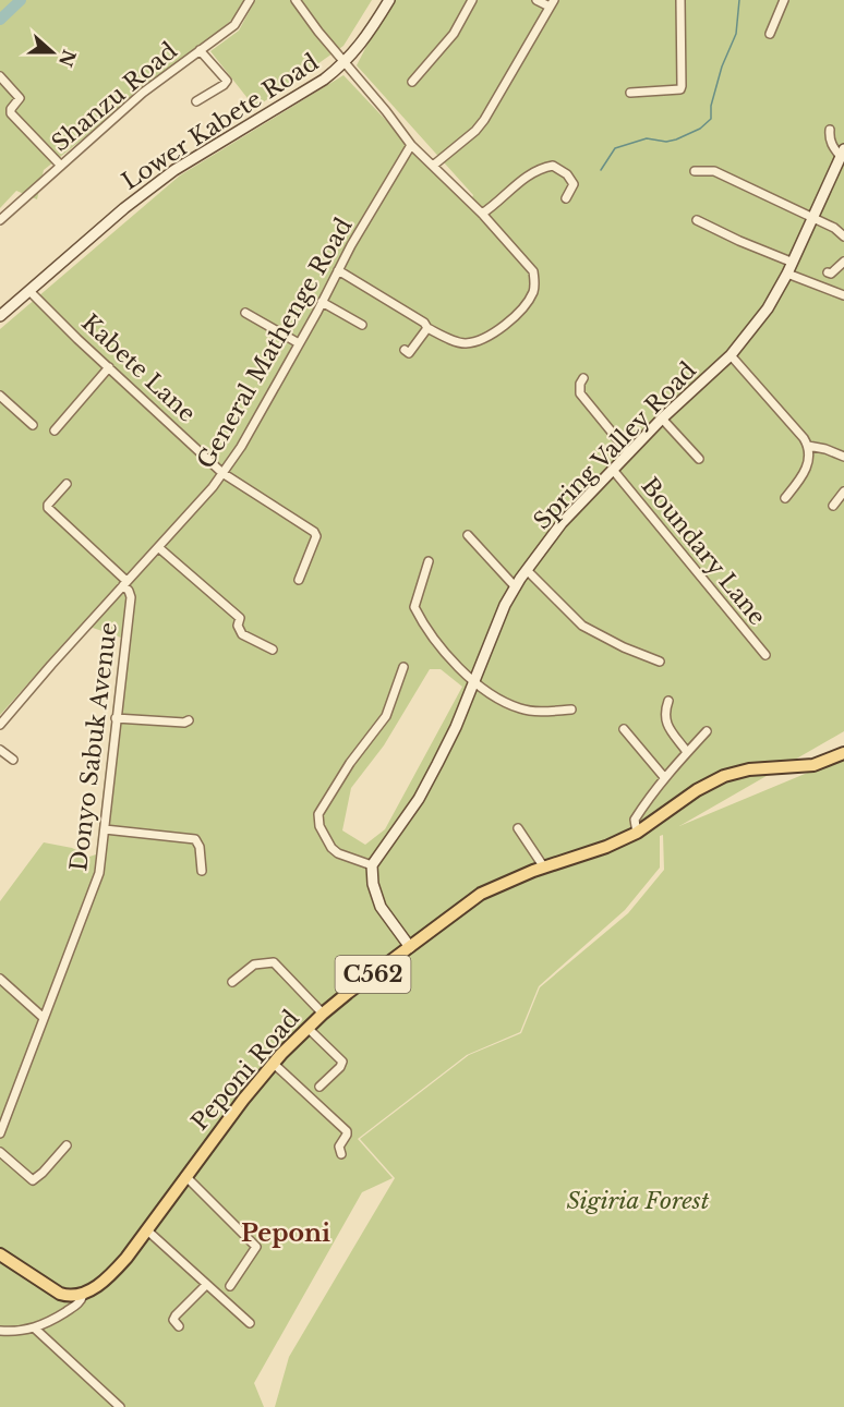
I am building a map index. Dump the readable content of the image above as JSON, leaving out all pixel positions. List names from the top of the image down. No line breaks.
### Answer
{"streets":{"main road":["C562","Peponi Road"],"street":["Shanzu Road","Lower Kabete Road","General Mathenge Road","Kabete Lane","Spring Valley Road","Boundary Lane","Donyo Sabuk Avenue"]},"crossings":[["Lower Kabete Road","Kabete Lane"],["General Mathenge Road","Kabete Lane"],["General Mathenge Road","Donyo Sabuk Avenue"],["Spring Valley Road","Boundary Lane"]],"districts":["Peponi"],"parks":["Sigiria Forest"],"north":"right"}
